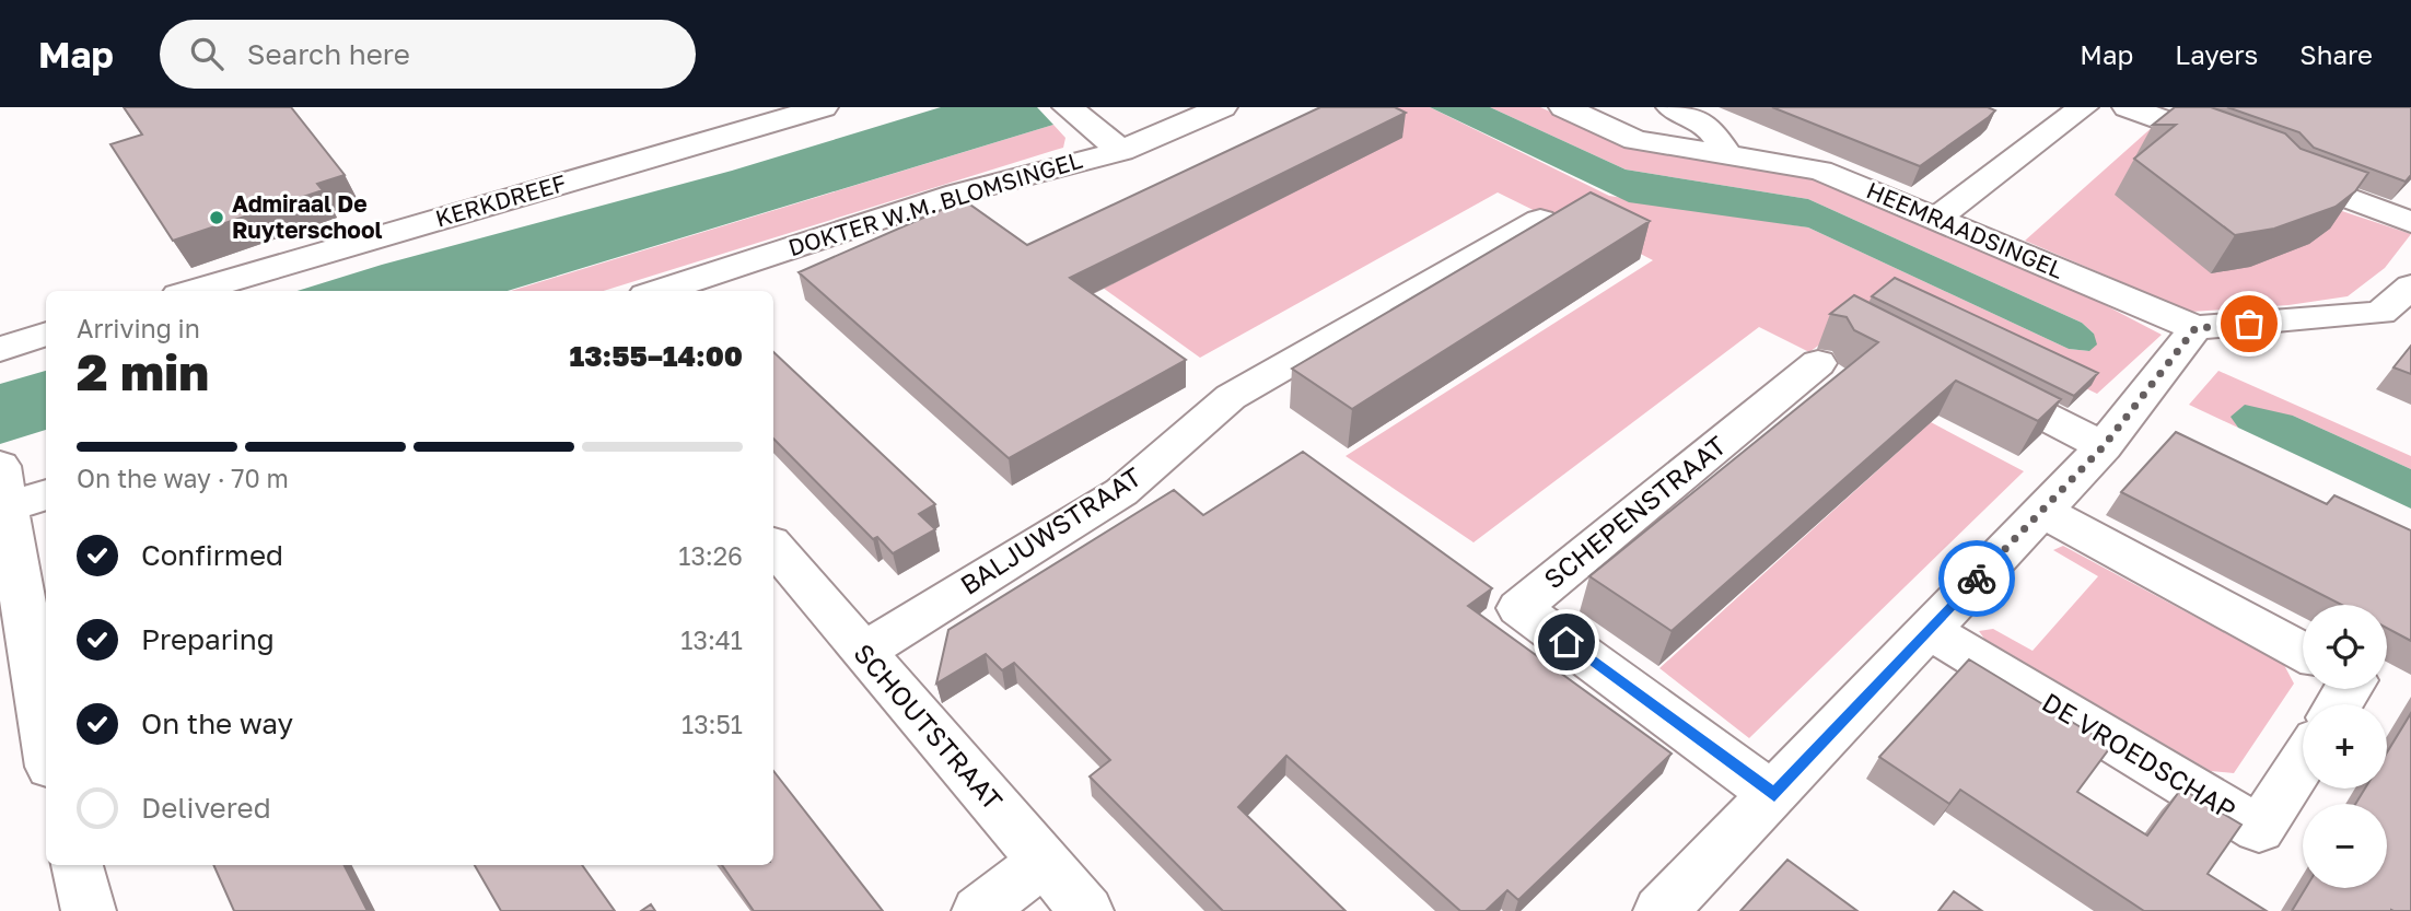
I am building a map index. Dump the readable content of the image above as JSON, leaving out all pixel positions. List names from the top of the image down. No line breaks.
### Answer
{"streets":{"street":["KERKDREEF","DOKTER W.M. BLOMSINGEL","HEEMRAADSINGEL","SCHEPENSTRAAT","BALJUWSTRAAT","SCHOUTSTRAAT","DE VROEDSCHAP"]},"crossings":[["BALJUWSTRAAT","SCHOUTSTRAAT"]],"places":["Admiraal De Ruyterschool"],"page":{"header":"Map","search":"Search here","nav":["Map","Layers","Share"],"heading":["2 min","Arriving in","13:55–14:00"],"bar":"On the way · 70 m","list":[["Confirmed","13:26"],["Preparing","13:41"],["On the way","13:51"],"Delivered"],"map_buttons":["+","−"]}}
